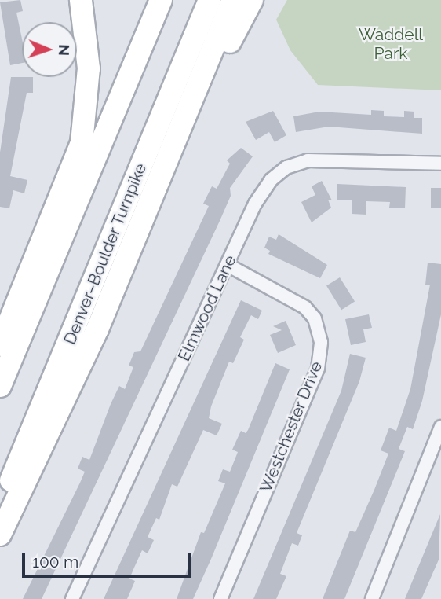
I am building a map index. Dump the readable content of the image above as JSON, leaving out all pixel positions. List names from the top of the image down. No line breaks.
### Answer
{"streets":{"highway":["Denver–Boulder Turnpike"],"street":["Elmwood Lane","Westchester Drive"]},"crossings":[["Elmwood Lane","Westchester Drive"]],"parks":["Waddell Park"],"scale_bar":"100 m","north":"right"}
